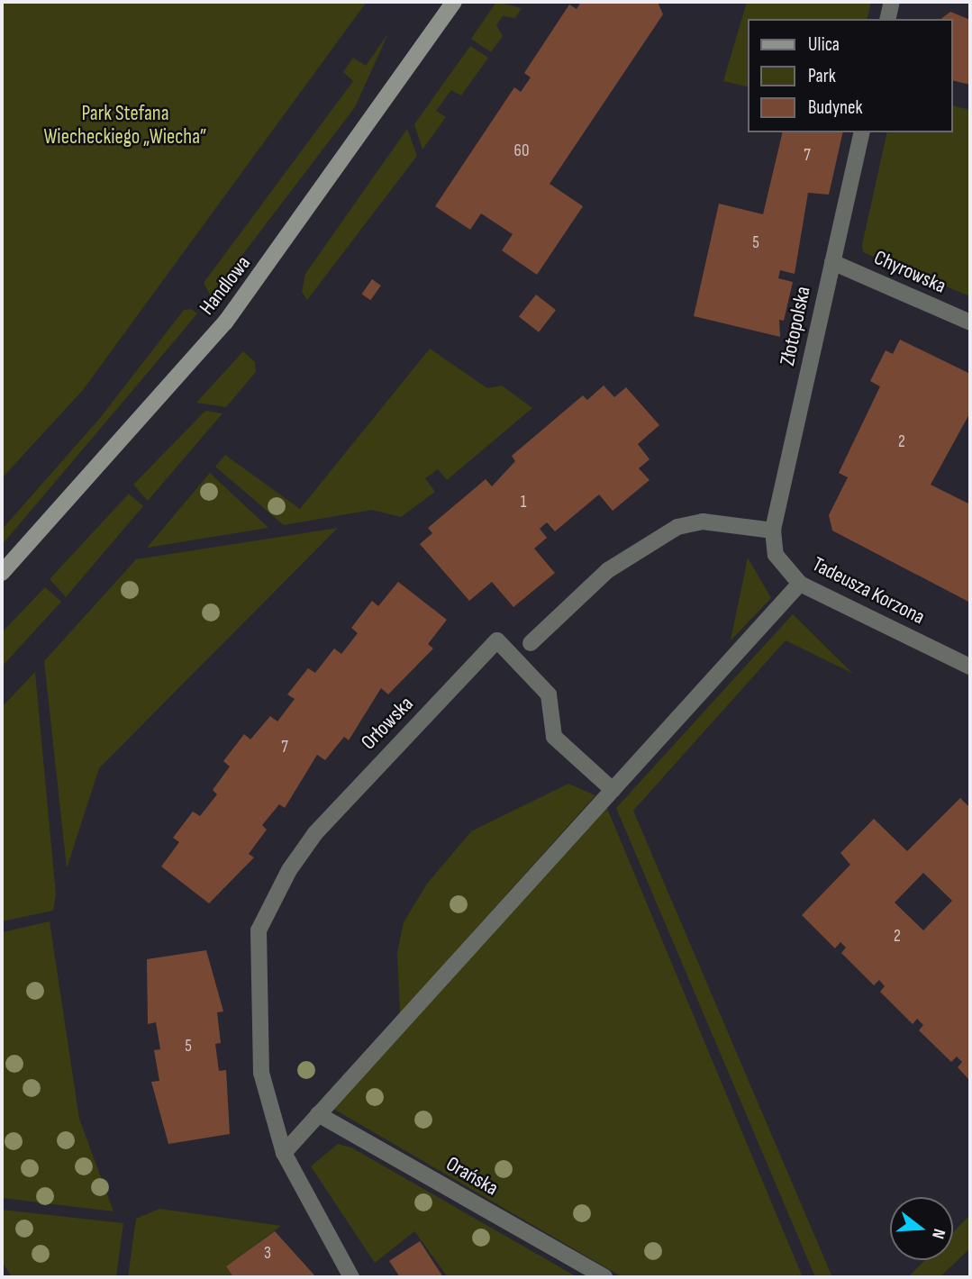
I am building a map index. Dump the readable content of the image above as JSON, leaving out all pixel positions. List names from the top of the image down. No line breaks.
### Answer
{"streets":{"street":["Chyrowska","Handlowa","Złotopolska","Tadeusza Korzona","Orłowska","Orańska"]},"crossings":[["Chyrowska","Złotopolska"],["Złotopolska","Tadeusza Korzona"]],"parks":["Park Stefana Wiecheckiego „Wiecha”"],"house_numbers":["60","7","5","2","1","7","2","5","3"],"legend":["Ulica","Park","Budynek"],"north":"right"}
